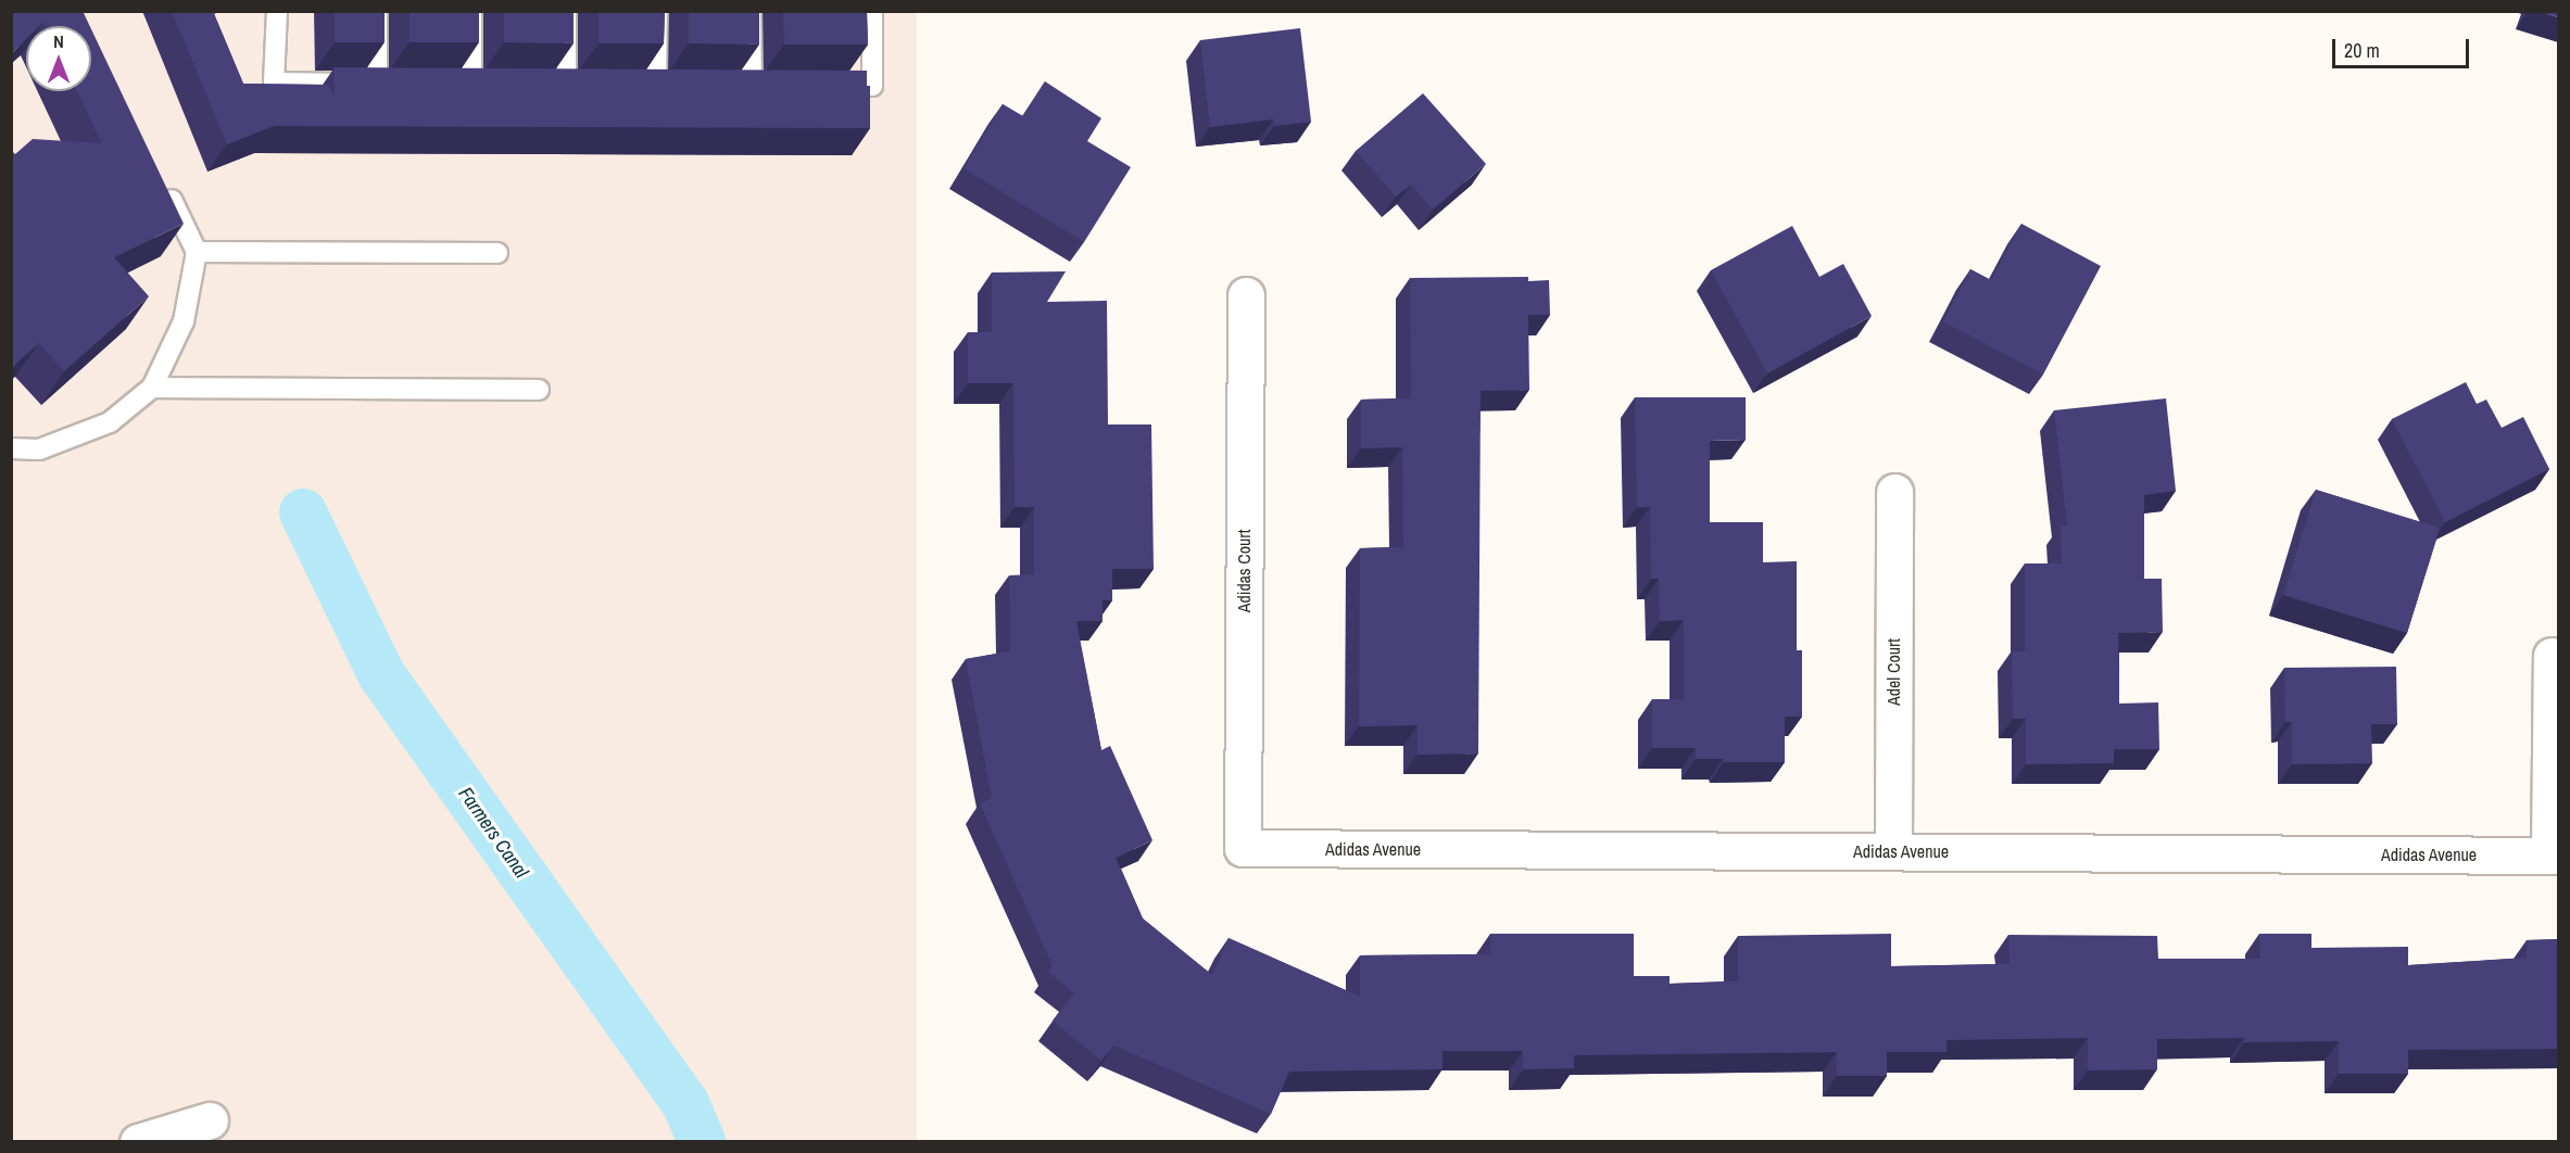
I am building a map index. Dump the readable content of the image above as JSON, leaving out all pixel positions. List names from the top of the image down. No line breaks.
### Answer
{"streets":{"street":["Adidas Court","Adel Court","Adidas Avenue"]},"crossings":[["Adidas Court","Adidas Avenue"],["Adel Court","Adidas Avenue"]],"water":["Farmers Canal"],"scale_bar":"20 m","north":"top"}
